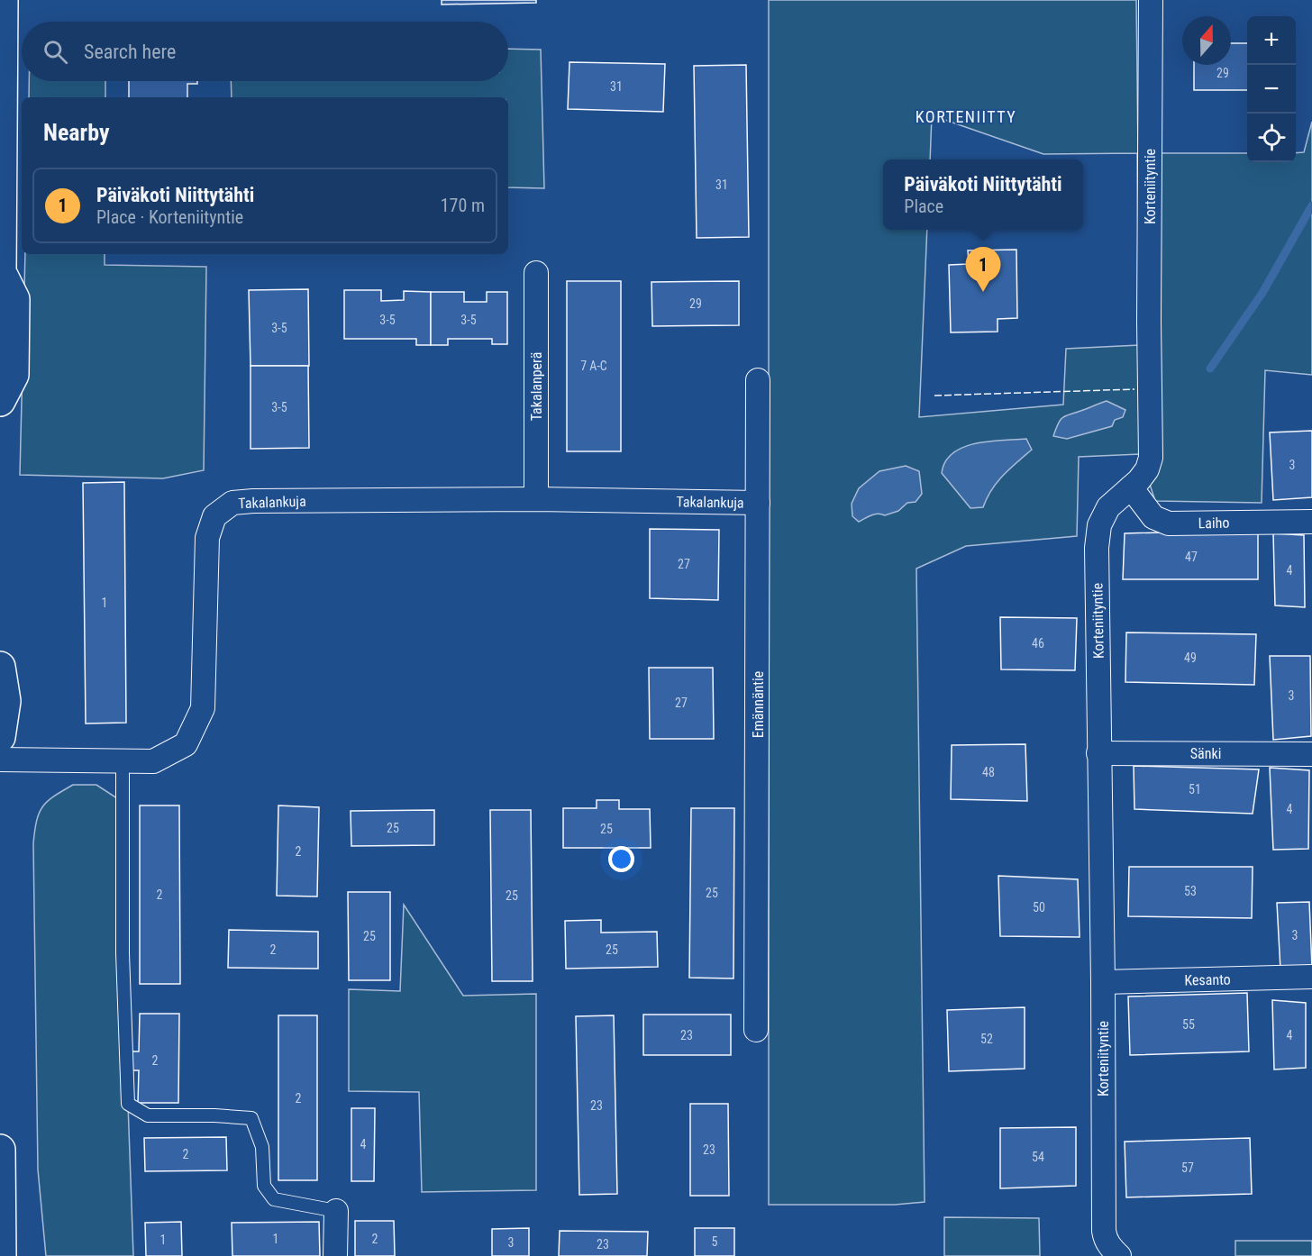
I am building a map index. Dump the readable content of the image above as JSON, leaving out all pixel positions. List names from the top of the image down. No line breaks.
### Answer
{"streets":{"street":["Korteniityntie","Takalanperä","Takalankuja","Laiho","Emännäntie","Sänki","Kesanto"]},"crossings":[["Korteniityntie","Laiho"],["Korteniityntie","Sänki"],["Korteniityntie","Kesanto"],["Takalanperä","Takalankuja"],["Takalankuja","Emännäntie"]],"districts":["KORTENIITTY"],"house_numbers":["29","31","31","29","3-5","3-5","3-5","7 A-C","3-5","3","47","27","4","1","46","49","3","27","48","51","4","25","25","2","53","25","2","25","50","3","25","2","25","55","23","4","52","2","2","23","4","23","2","54","57","1","2","1","5","3","23"],"north":"top","page":{"map_buttons":["+","−"],"search":"Search here","heading":"Nearby","popup":["Päiväkoti Niittytähti","Place"],"list":[{"mark":"1","name":"Päiväkoti Niittytähti","note":"Place · Korteniityntie","value":"170 m"}],"pins":"1"}}
